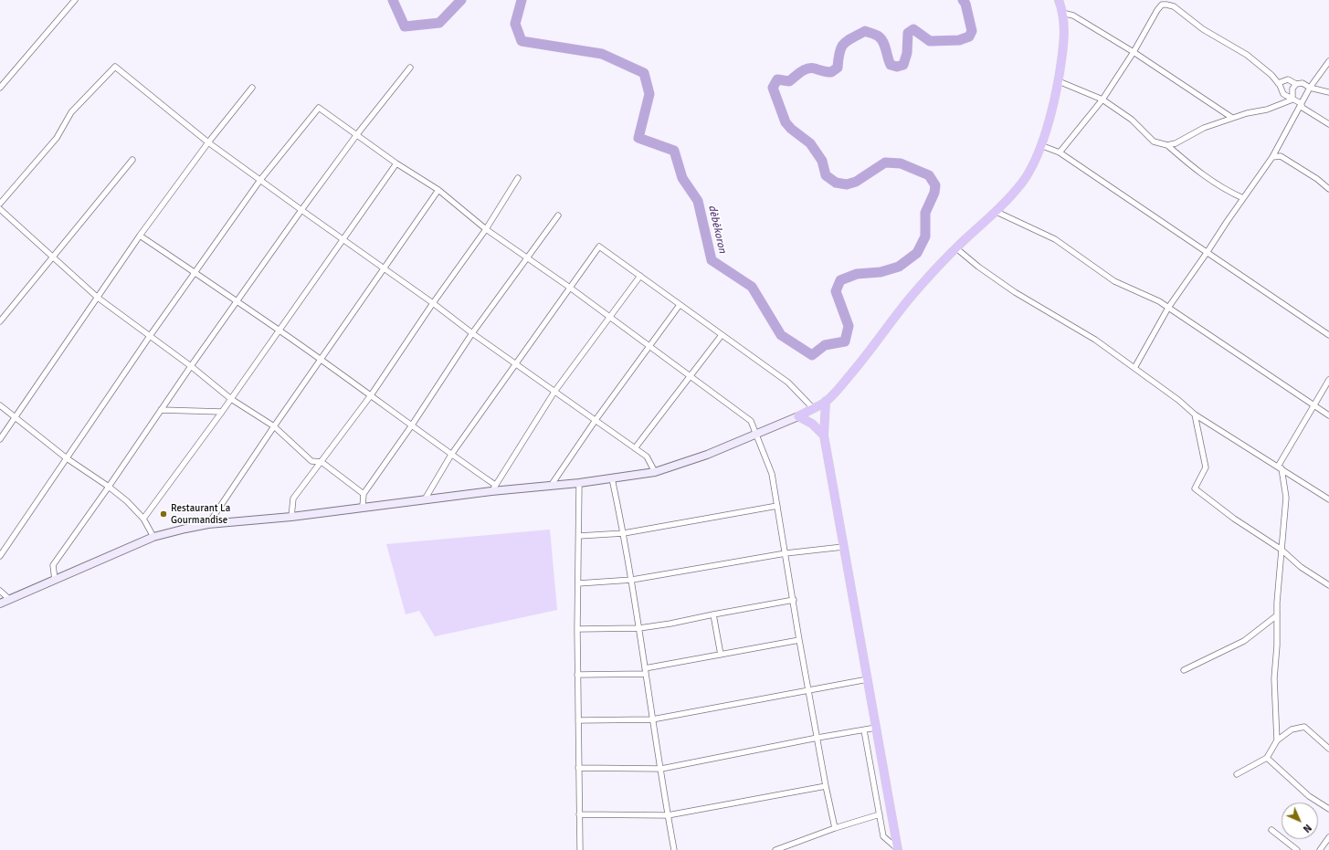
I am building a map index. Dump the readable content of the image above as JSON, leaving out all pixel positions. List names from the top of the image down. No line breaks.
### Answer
{"water":["dèbèkoron"],"places":["Restaurant La Gourmandise"],"north":"bottom right"}
